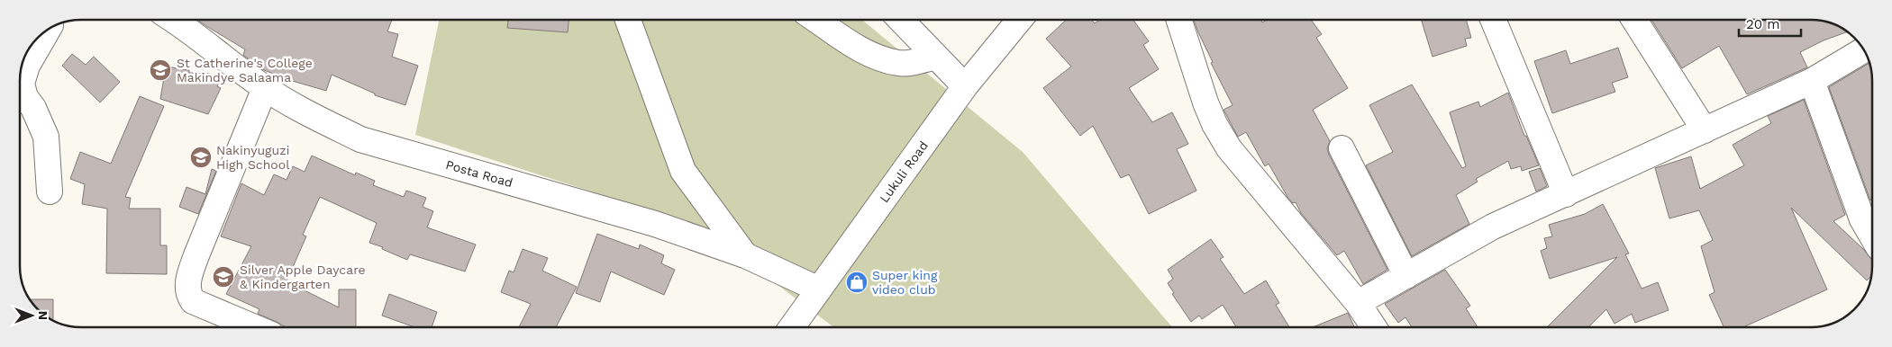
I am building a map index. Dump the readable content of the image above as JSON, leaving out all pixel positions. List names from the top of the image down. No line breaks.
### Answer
{"streets":{"street":["Lukuli Road","Posta Road"]},"crossings":[["Lukuli Road","Posta Road"]],"places":{"school or university":["St Catherine's College Makindye Salaama","Nakinyuguzi High School","Silver Apple Daycare & Kindergarten"],"shop":["Super king video club"]},"scale_bar":"20 m","north":"right"}
